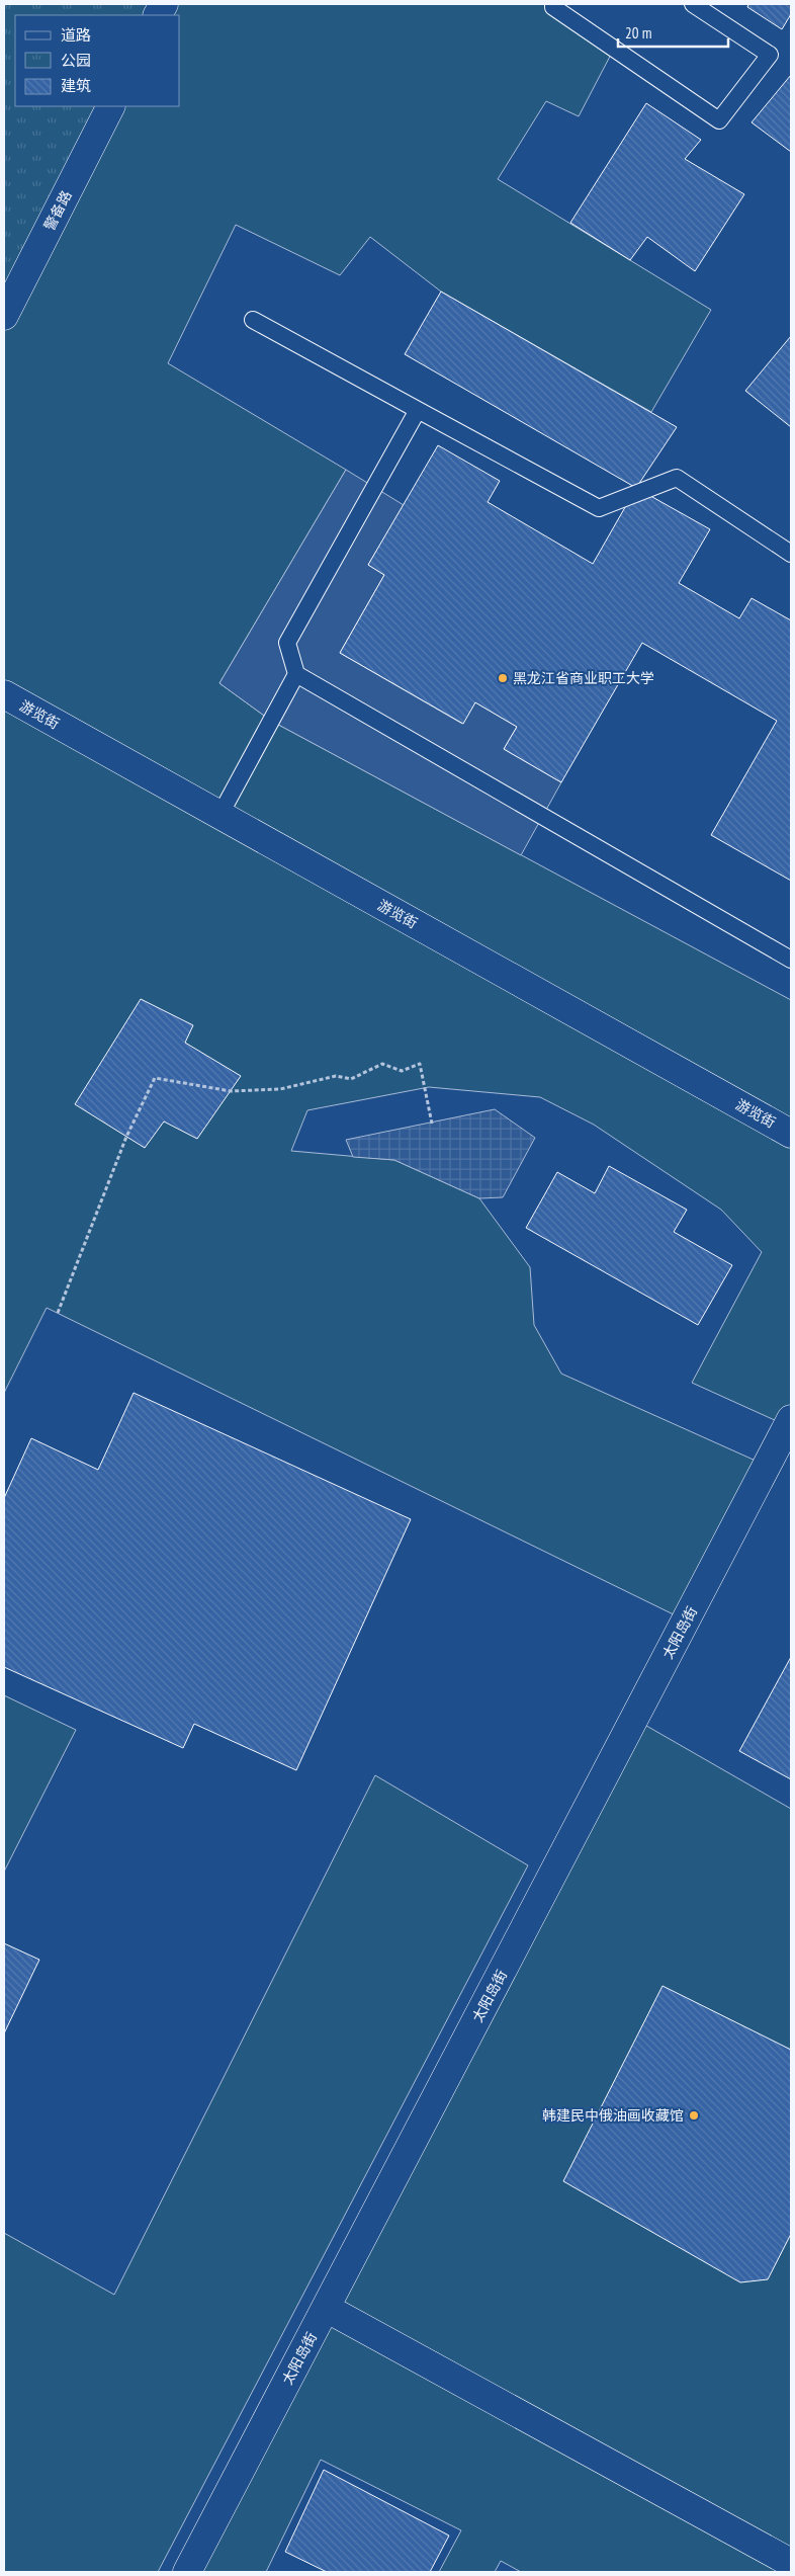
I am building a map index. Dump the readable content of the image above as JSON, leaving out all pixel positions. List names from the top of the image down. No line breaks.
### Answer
{"streets":{"street":["警备路","游览街","太阳岛街"]},"places":["黑龙江省商业职工大学","韩建民中俄油画收藏馆"],"legend":["道路","公园","建筑"],"scale_bar":"20 m"}
